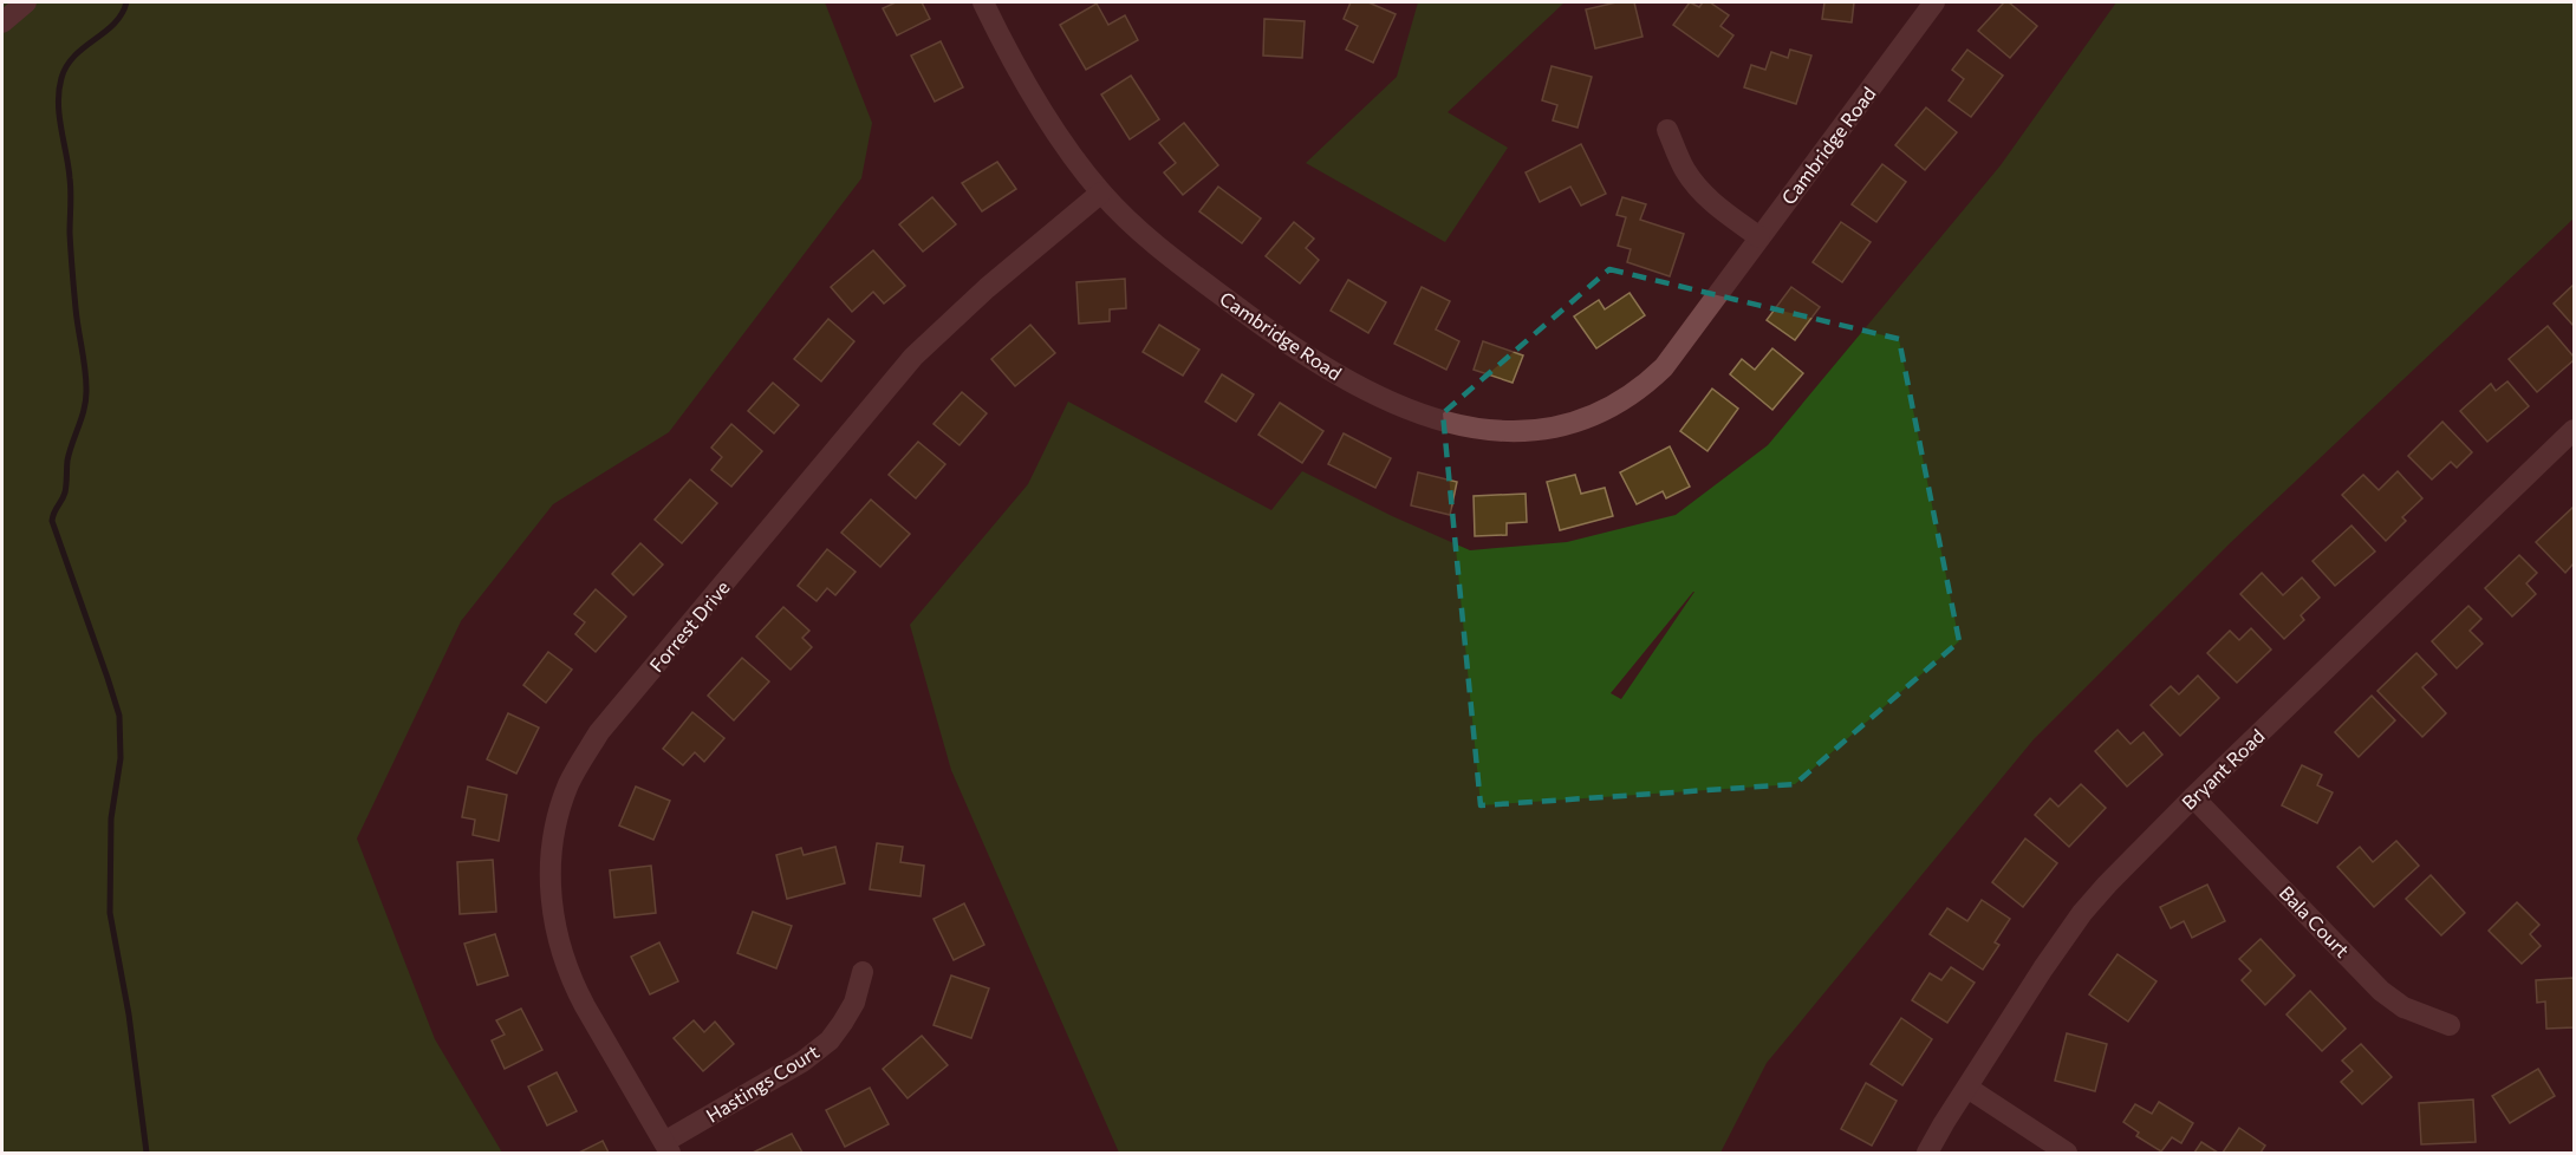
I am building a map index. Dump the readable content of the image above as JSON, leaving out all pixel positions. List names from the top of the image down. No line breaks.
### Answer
{"streets":{"street":["Cambridge Road","Forrest Drive","Bryant Road","Bala Court","Hastings Court"]},"crossings":[["Cambridge Road","Forrest Drive"],["Forrest Drive","Hastings Court"],["Bryant Road","Bala Court"]]}
